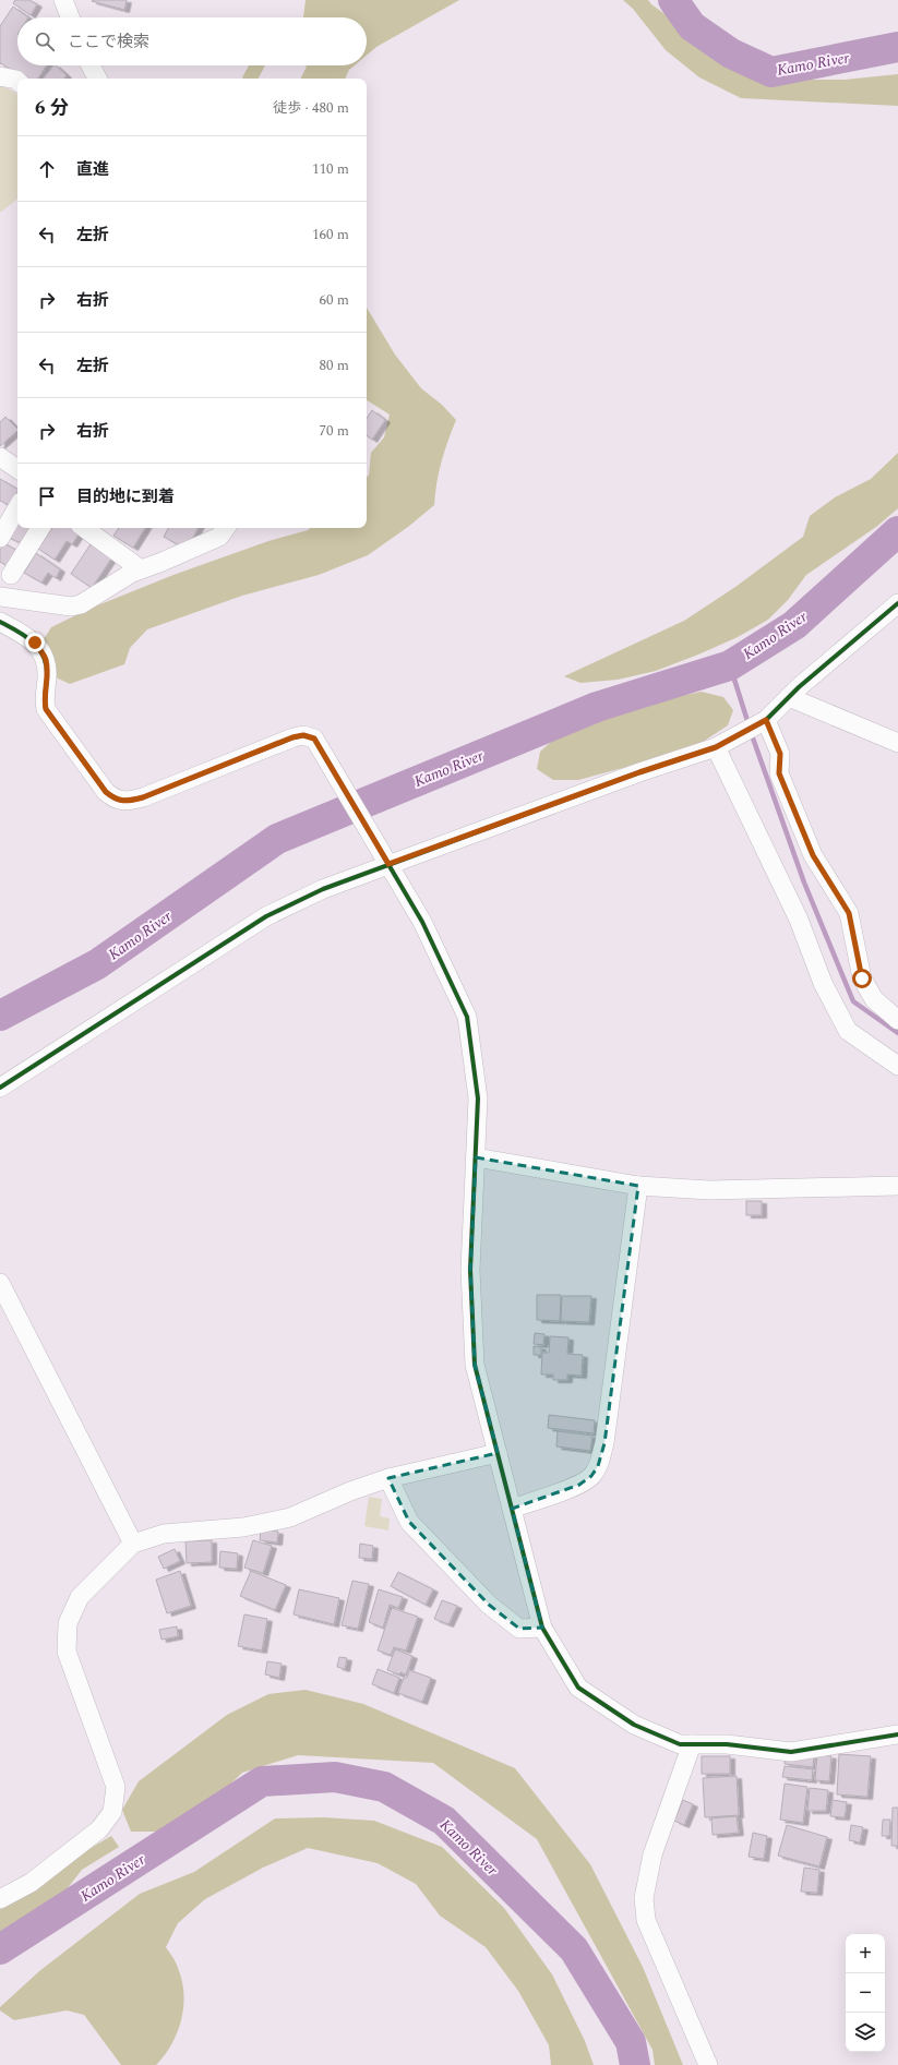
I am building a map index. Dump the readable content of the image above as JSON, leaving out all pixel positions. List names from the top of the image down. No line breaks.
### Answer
{"water":["Kamo River"],"page":{"search":"ここで検索","heading":["6 分","徒歩 · 480 m"],"list":[["直進","110 m"],["左折","160 m"],["右折","60 m"],["左折","80 m"],["右折","70 m"],"目的地に到着"],"map_buttons":["+","−"]}}
